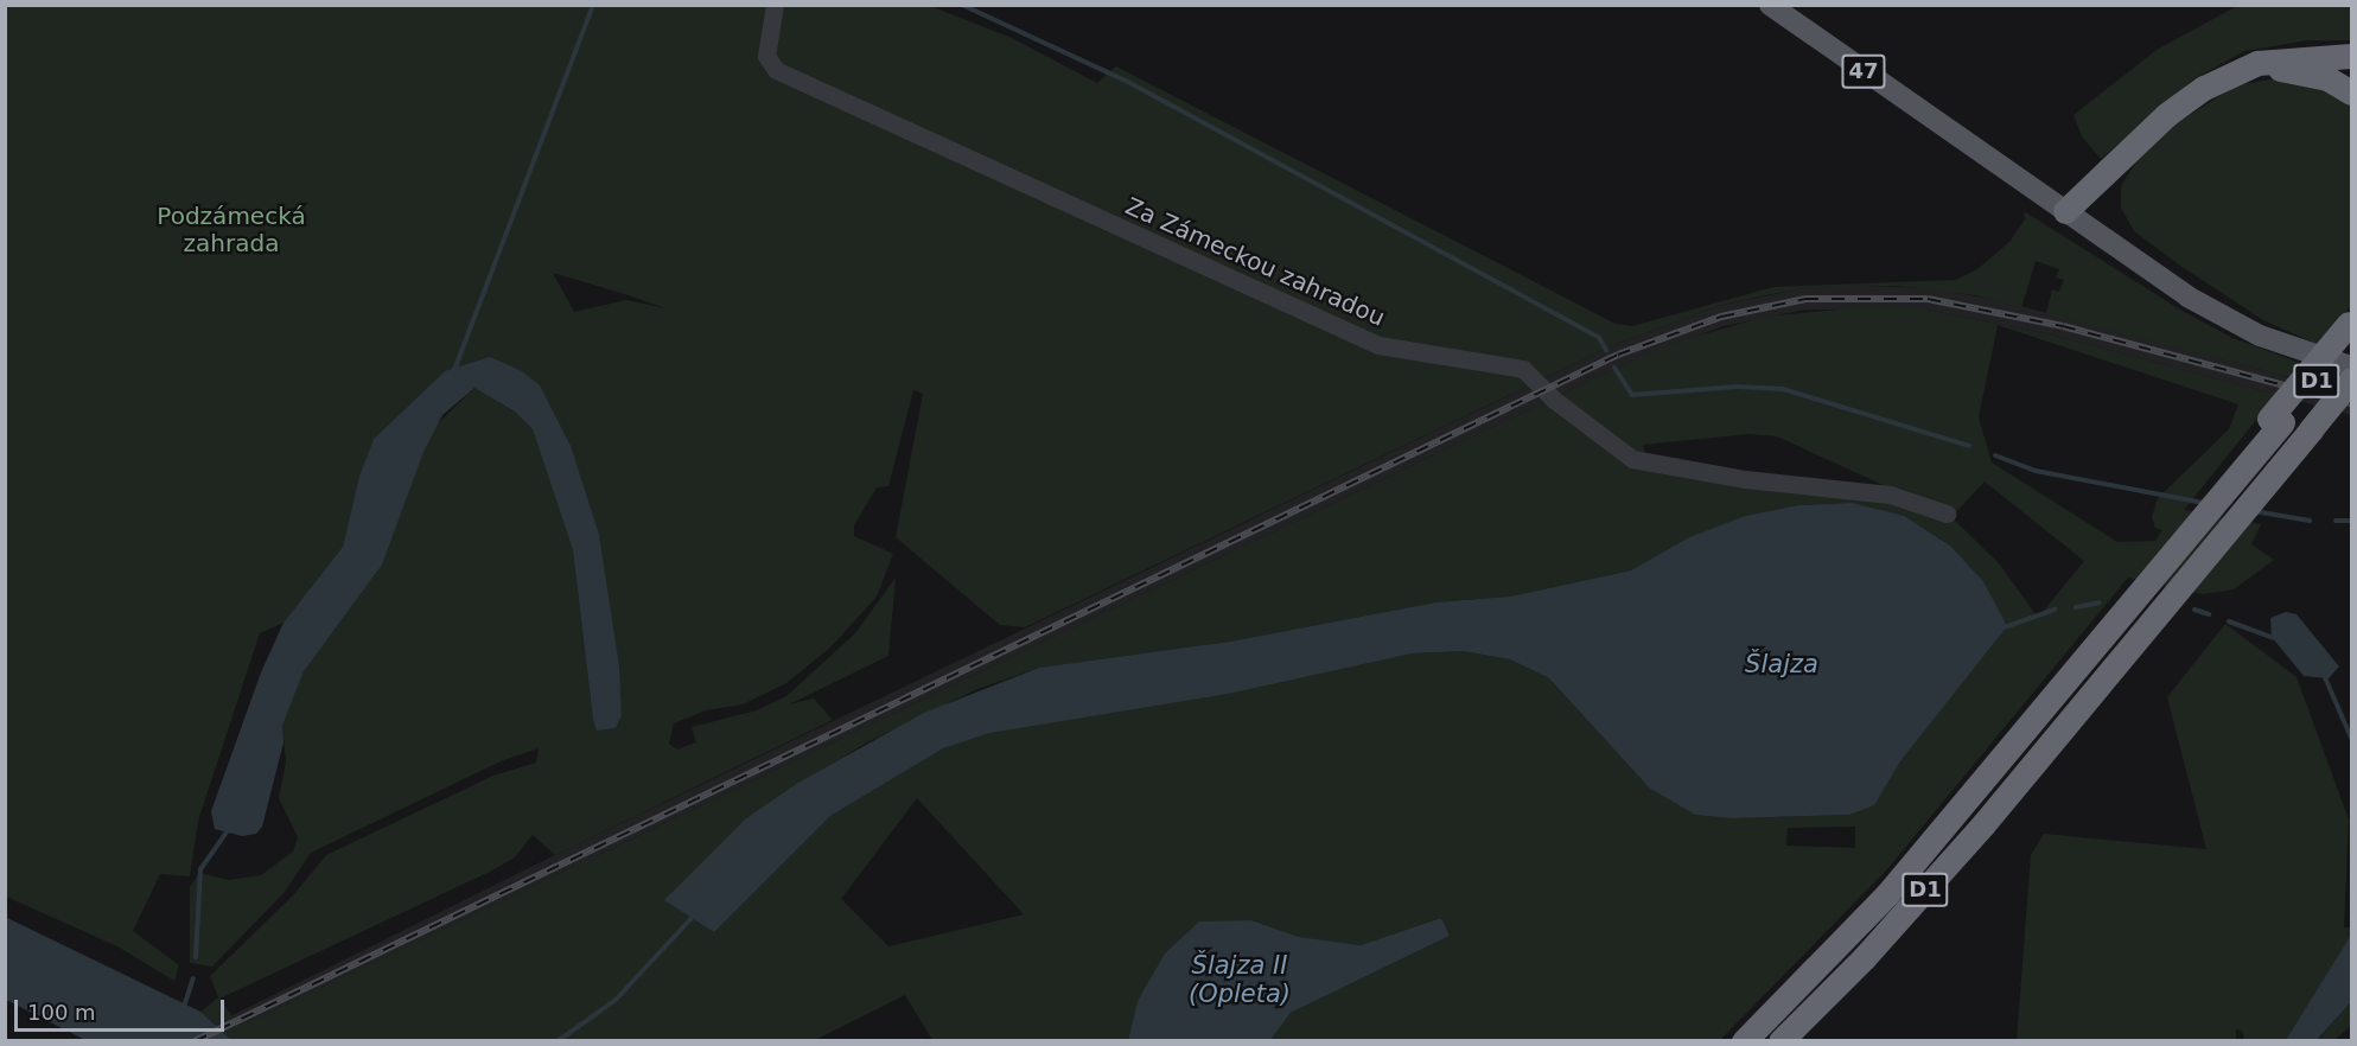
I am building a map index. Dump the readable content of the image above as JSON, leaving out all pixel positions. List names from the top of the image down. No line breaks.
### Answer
{"streets":{"highway":["D1"],"main road":["47"],"street":["Za Zámeckou zahradou"]},"water":["Šlajza","Šlajza II (Opleta)"],"parks":["Podzámecká zahrada"],"scale_bar":"100 m"}
